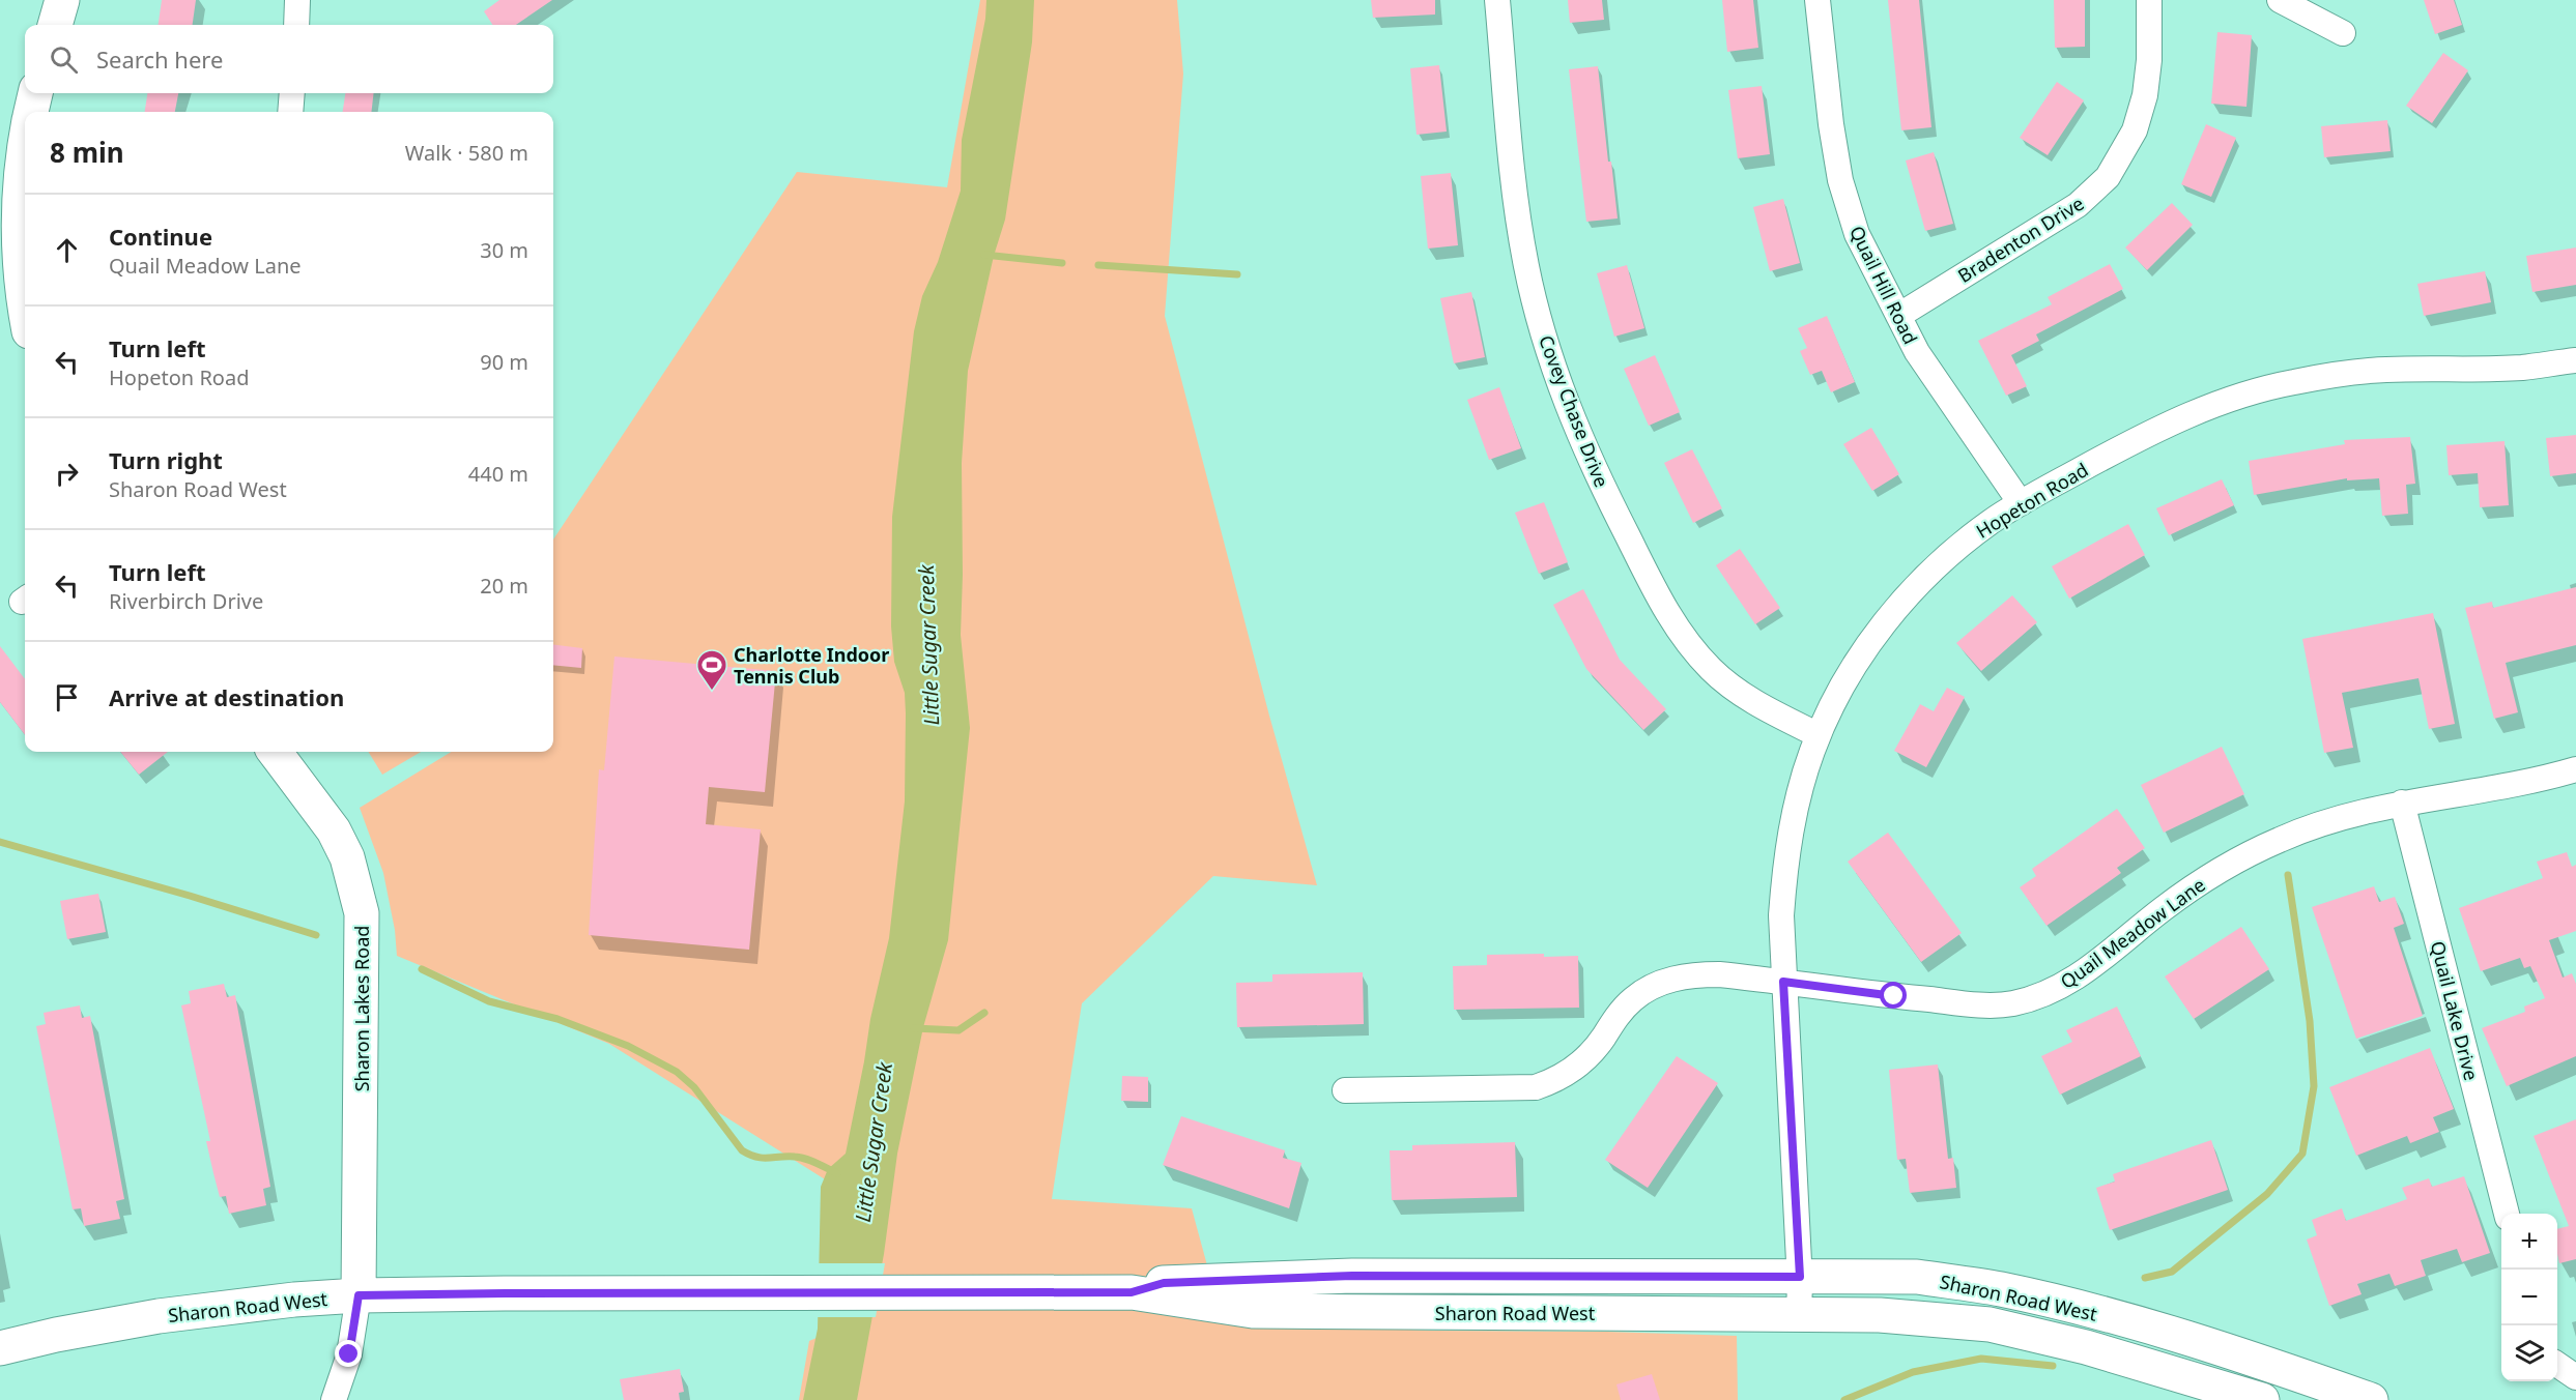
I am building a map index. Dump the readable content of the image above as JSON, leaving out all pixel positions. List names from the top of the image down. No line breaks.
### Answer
{"streets":{"main road":["Sharon Lakes Road","Sharon Road West"],"street":["Bradenton Drive","Quail Hill Road","Covey Chase Drive","Hopeton Road","Quail Meadow Lane","Quail Lake Drive"]},"crossings":[["Bradenton Drive","Quail Hill Road"],["Quail Hill Road","Hopeton Road"],["Covey Chase Drive","Hopeton Road"],["Hopeton Road","Quail Meadow Lane"],["Hopeton Road","Sharon Road West"],["Quail Meadow Lane","Quail Lake Drive"],["Sharon Lakes Road","Sharon Road West"]],"water":["Little Sugar Creek"],"places":{"sports":["Charlotte Indoor Tennis Club"]},"page":{"search":"Search here","heading":["8 min","Walk · 580 m"],"list":[["Continue","Quail Meadow Lane","30 m"],["Turn left","Hopeton Road","90 m"],["Turn right","Sharon Road West","440 m"],["Turn left","Riverbirch Drive","20 m"],"Arrive at destination"],"map_buttons":["+","−"]}}
